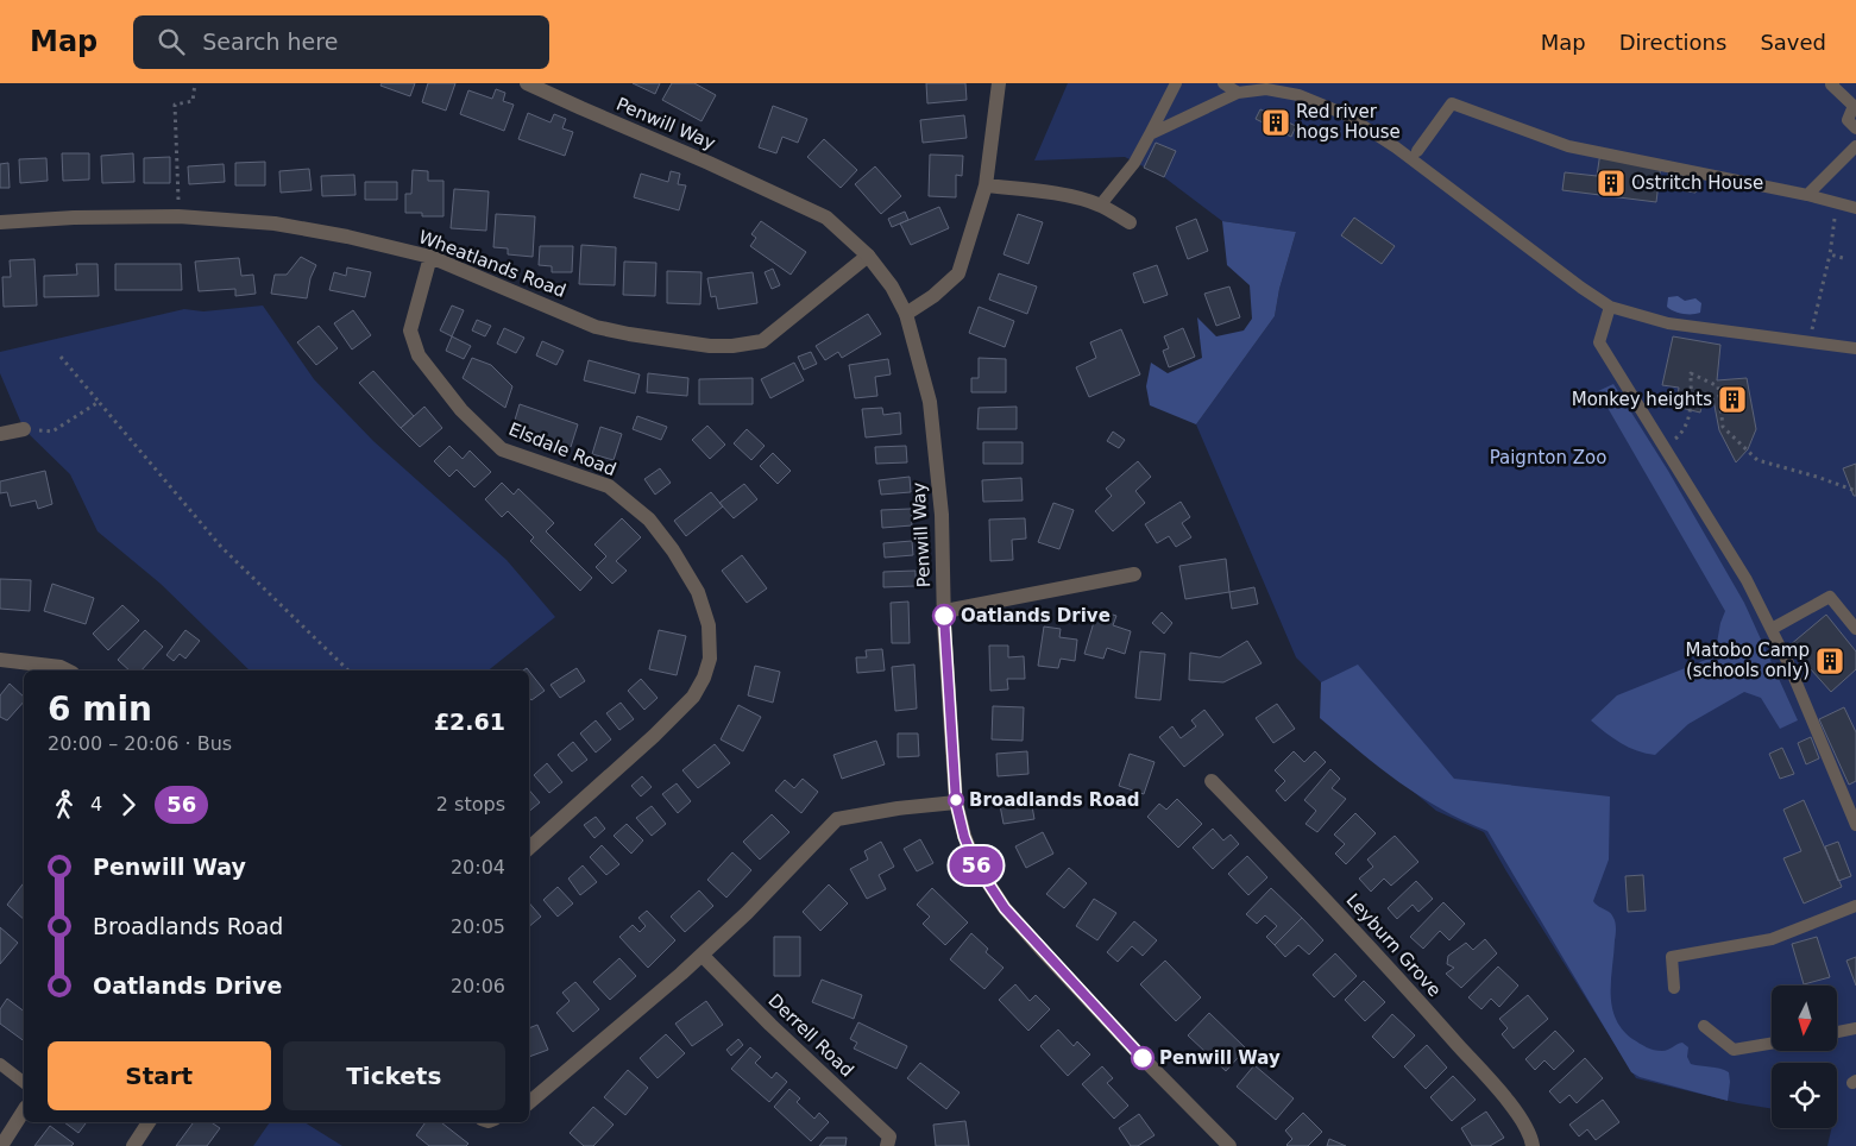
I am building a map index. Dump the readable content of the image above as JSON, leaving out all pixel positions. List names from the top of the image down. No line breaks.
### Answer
{"streets":{"street":["Penwill Way","Wheatlands Road","Elsdale Road","Leyburn Grove","Derrell Road"]},"crossings":[["Penwill Way","Wheatlands Road"],["Wheatlands Road","Elsdale Road"]],"parks":["Paignton Zoo"],"places":{"building":["Red river hogs House","Ostritch House","Monkey heights","Matobo Camp (schools only)"],"other":["Oatlands Drive","Broadlands Road","Penwill Way"]},"lines":["bus line 56"],"north":"bottom","page":{"header":"Map","search":"Search here","nav":["Map","Directions","Saved"],"on_map":"56","heading":["6 min","20:00 – 20:06 · Bus","£2.61"],"legs":["4","56","2 stops"],"list":[{"name":"Penwill Way","value":"20:04"},{"name":"Broadlands Road","value":"20:05"},{"name":"Oatlands Drive","value":"20:06"}],"buttons":["Start","Tickets"]}}
